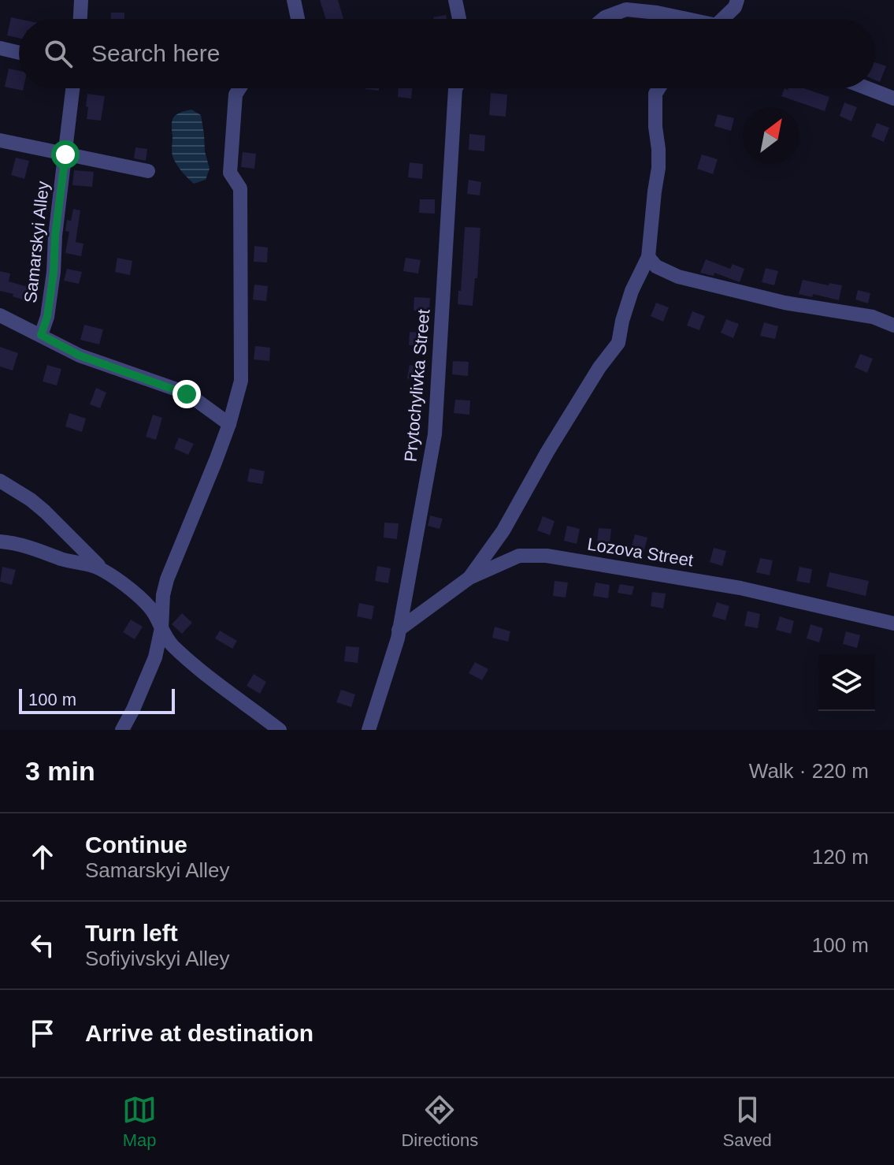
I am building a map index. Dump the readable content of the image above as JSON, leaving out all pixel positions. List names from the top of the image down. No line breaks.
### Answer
{"streets":{"street":["Samarskyi Alley","Prytochylivka Street","Lozova Street"]},"crossings":[["Prytochylivka Street","Lozova Street"]],"scale_bar":"100 m","north":"top right","page":{"search":"Search here","scale":"100 m","heading":["3 min","Walk · 220 m"],"list":[["Continue","Samarskyi Alley","120 m"],["Turn left","Sofiyivskyi Alley","100 m"],"Arrive at destination"],"nav":["Map","Directions","Saved"]}}
